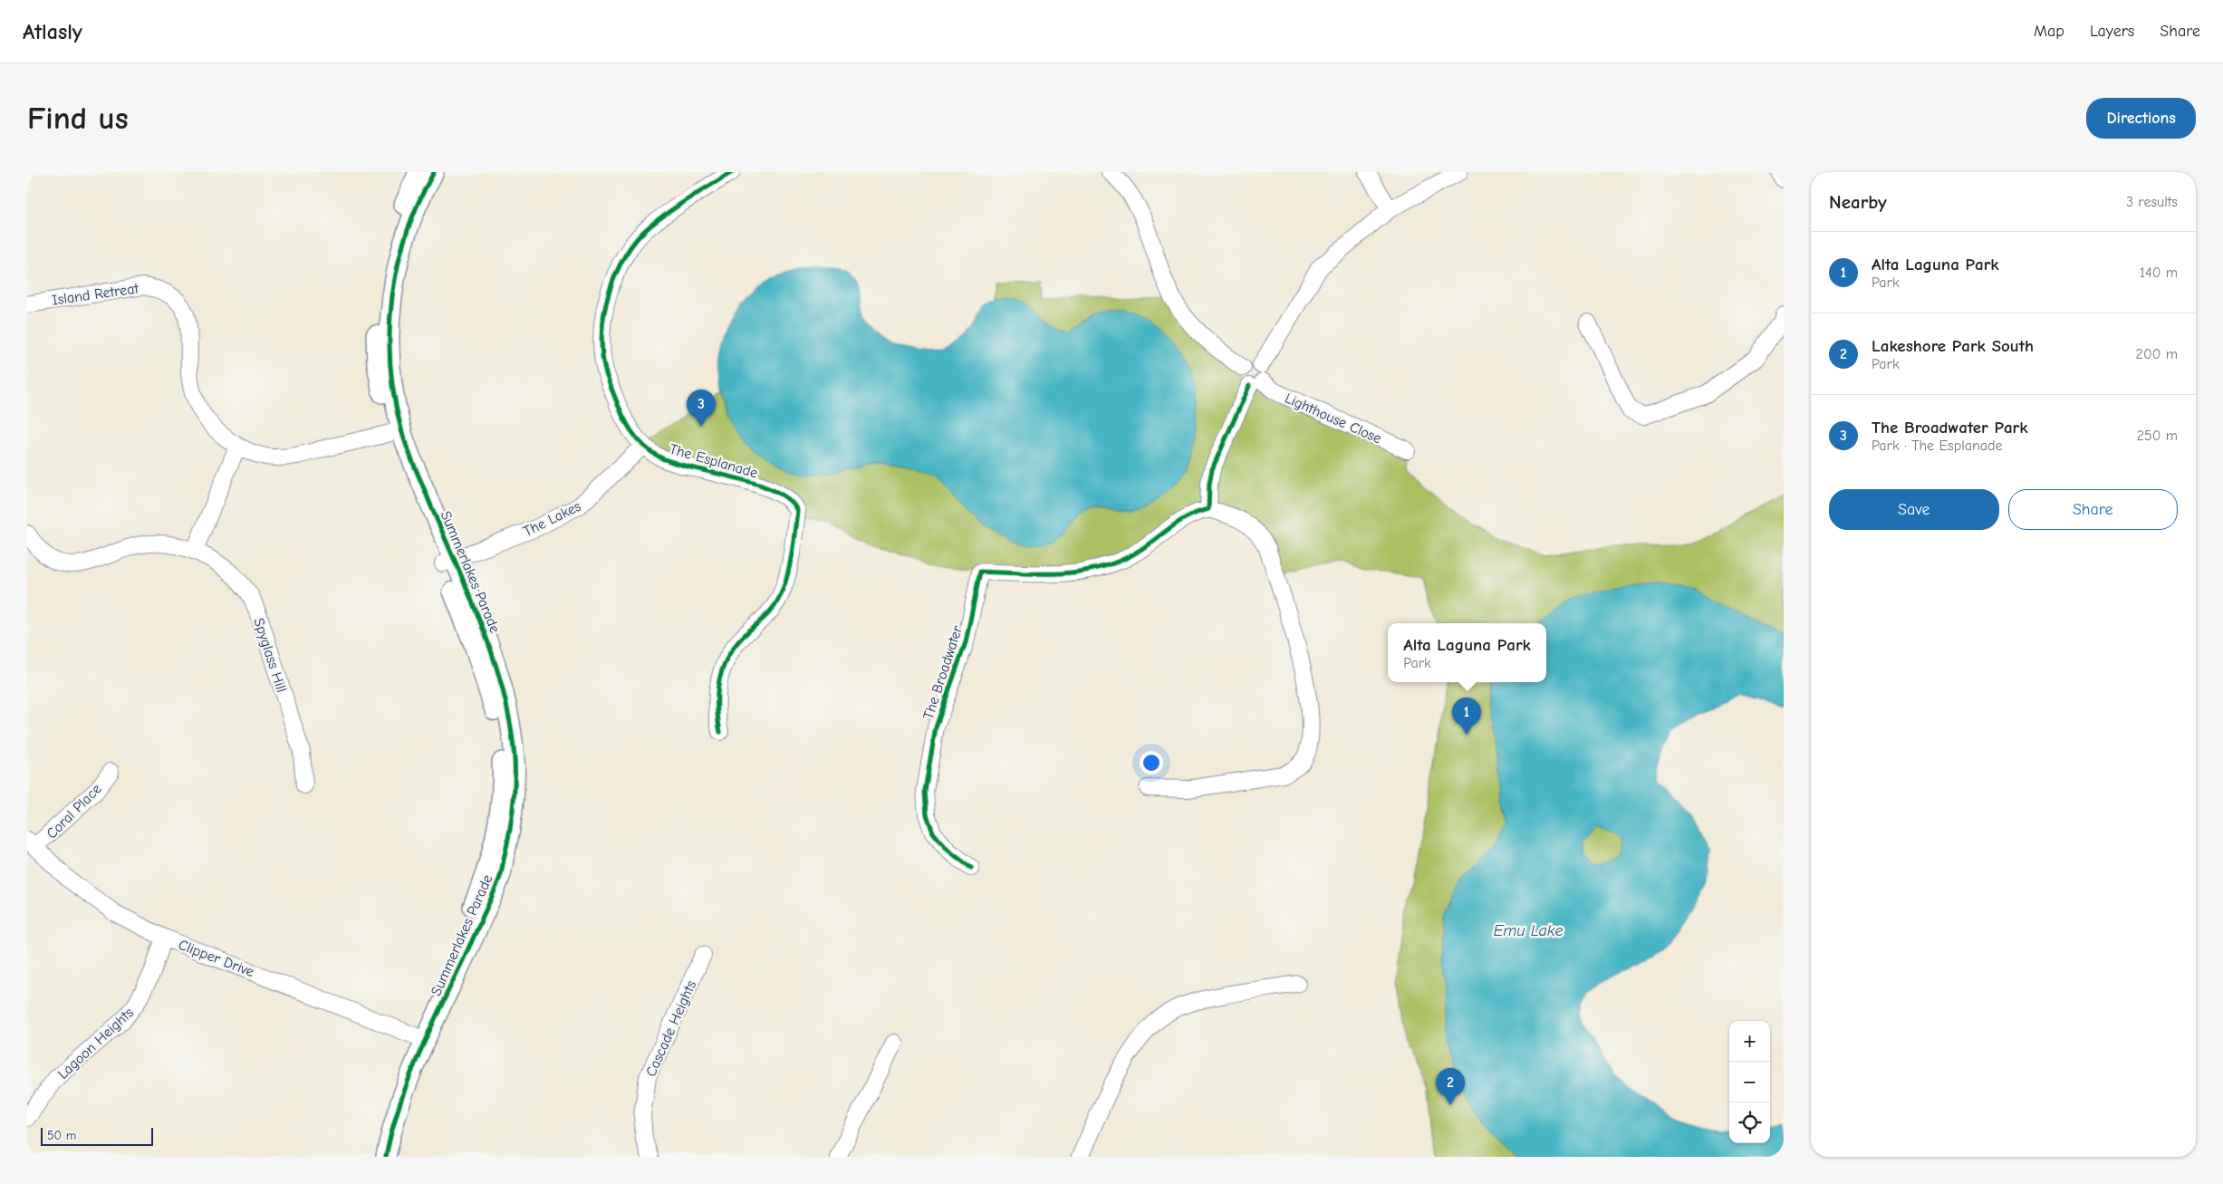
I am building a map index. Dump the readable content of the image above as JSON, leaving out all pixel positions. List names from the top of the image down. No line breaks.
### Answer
{"streets":{"street":["Island Retreat","Lighthouse Close","The Esplanade","The Lakes","Summerlakes Parade","Spyglass Hill","The Broadwater","Coral Place","Clipper Drive","Cascade Heights","Lagoon Heights"]},"crossings":[["Island Retreat","Summerlakes Parade"],["The Esplanade","The Lakes"],["The Lakes","Summerlakes Parade"],["Summerlakes Parade","Clipper Drive"],["Coral Place","Clipper Drive"],["Clipper Drive","Lagoon Heights"]],"water":["Emu Lake"],"scale_bar":"50 m","page":{"header":"Atlasly","nav":["Map","Layers","Share"],"buttons":["Directions",["Save","Share"]],"title":"Find us","heading":["Nearby","3 results"],"list":[{"mark":"1","name":"Alta Laguna Park","note":"Park","value":"140 m"},{"mark":"2","name":"Lakeshore Park South","note":"Park","value":"200 m"},{"mark":"3","name":"The Broadwater Park","note":"Park · The Esplanade","value":"250 m"}],"pins":["3","1","2"],"popup":["Alta Laguna Park","Park"],"map_buttons":["+","−"],"scale":"50 m"}}
